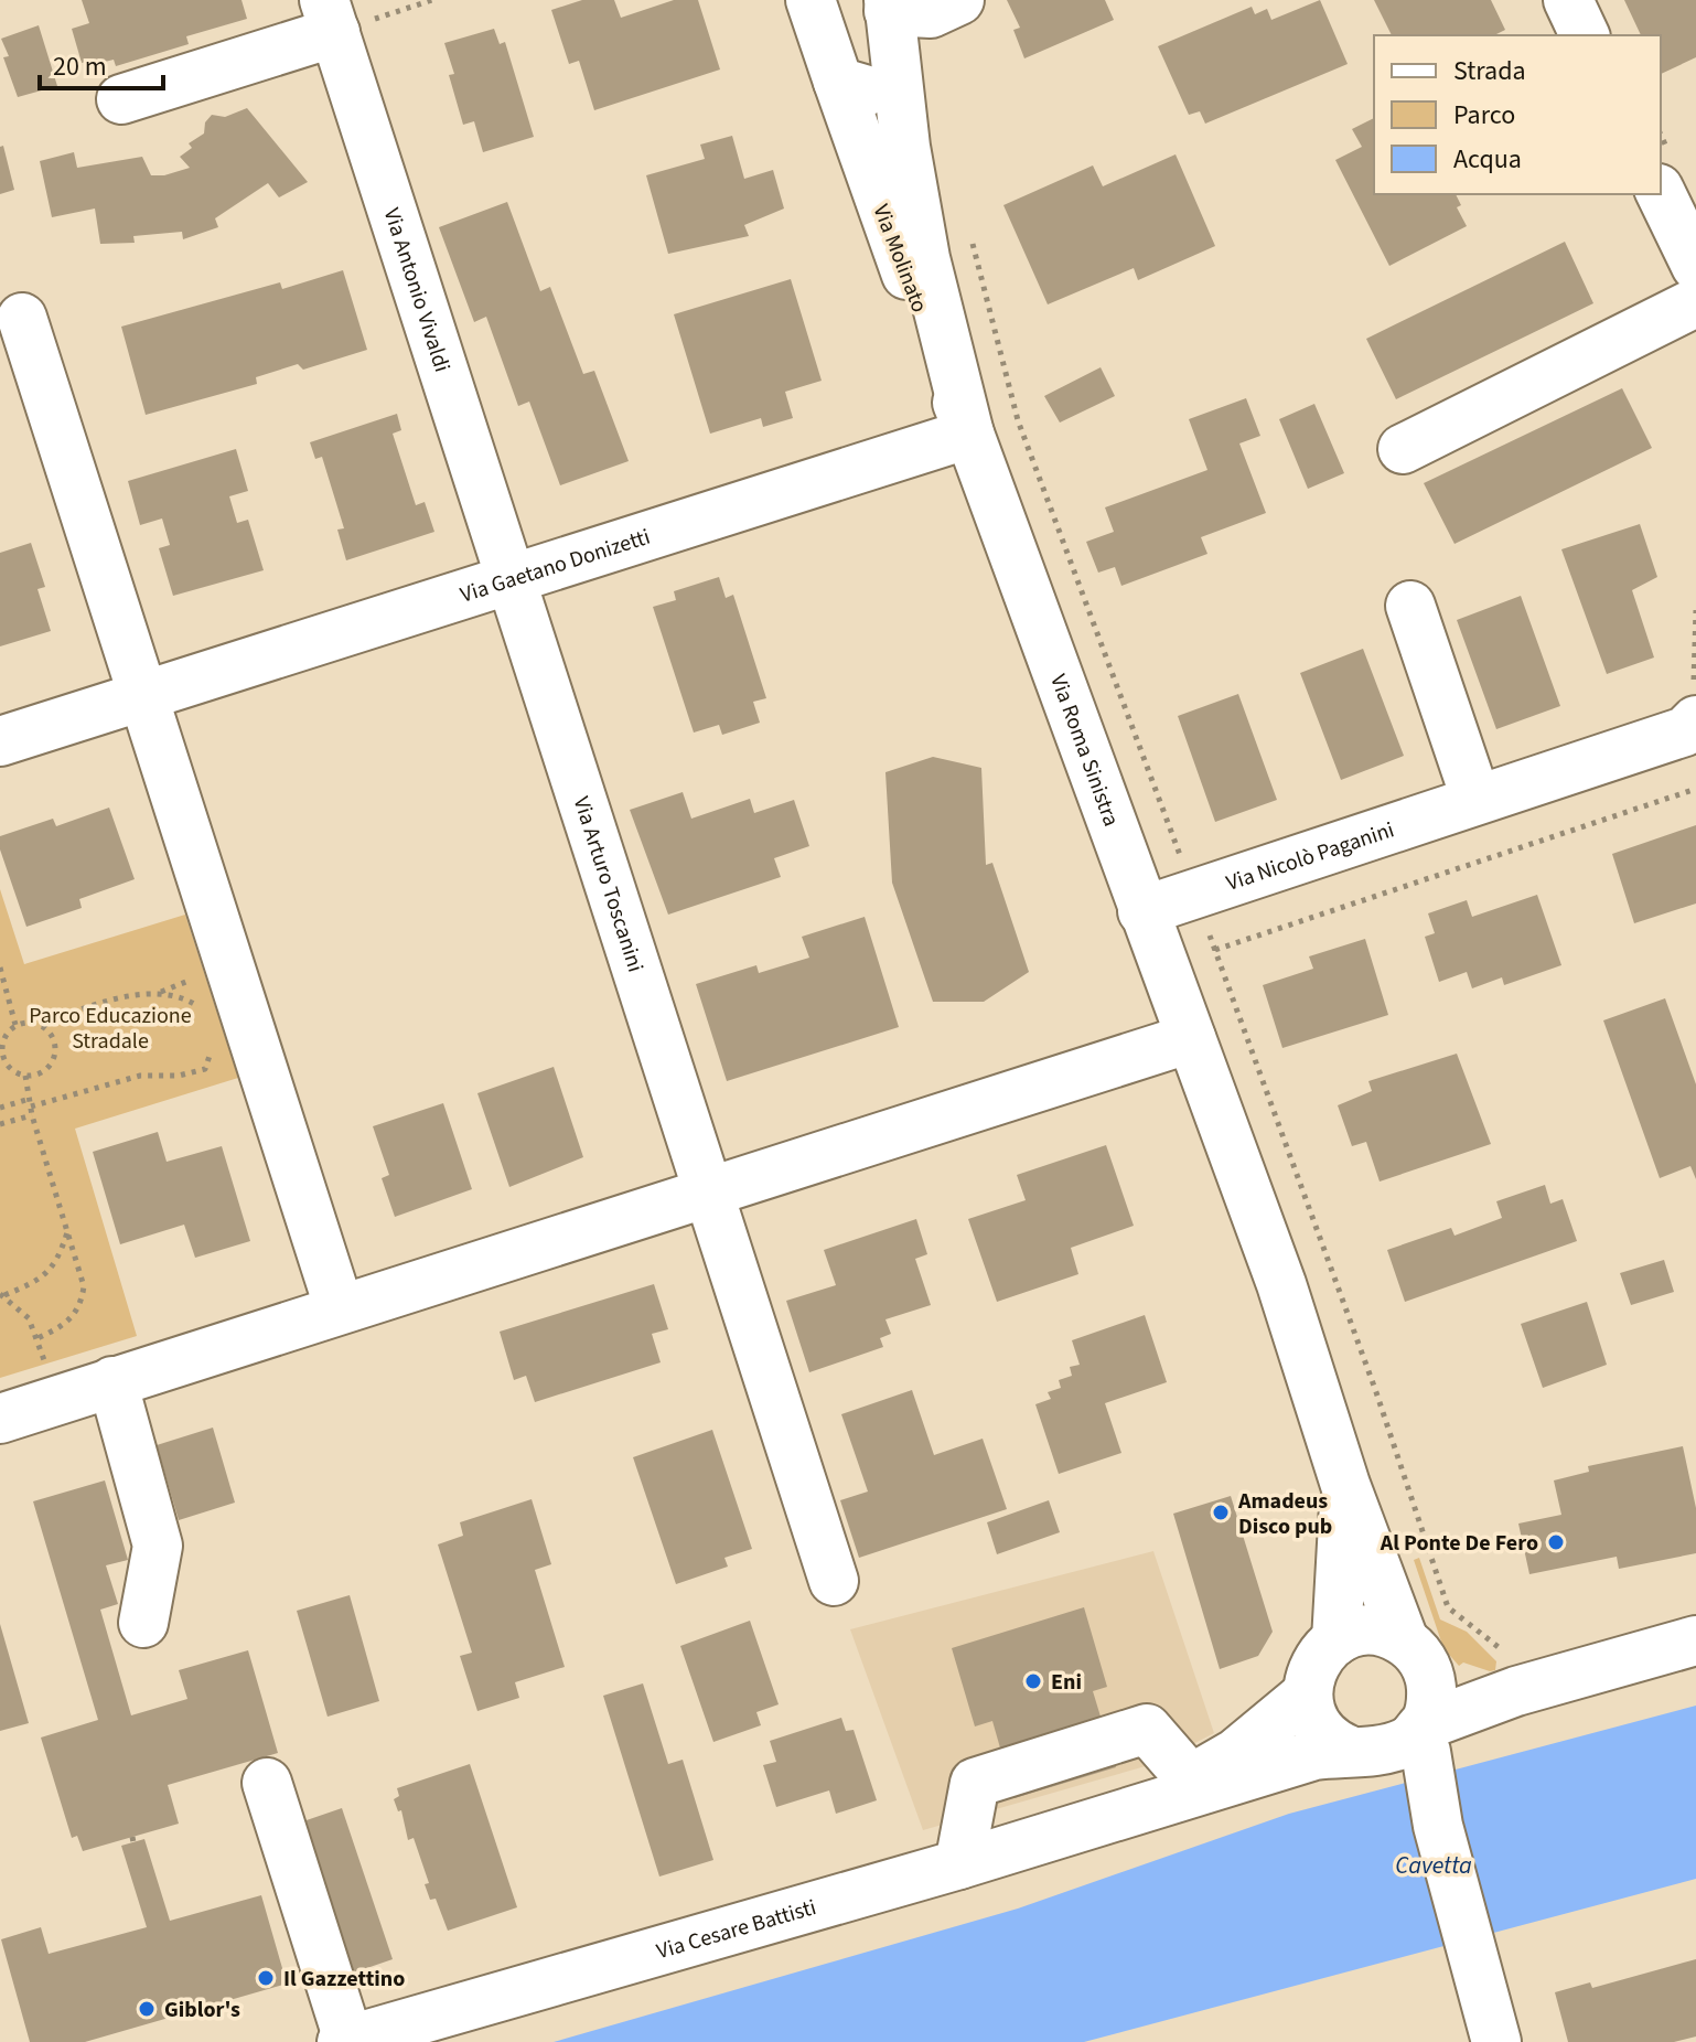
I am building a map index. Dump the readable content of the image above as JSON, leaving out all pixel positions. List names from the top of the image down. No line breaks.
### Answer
{"streets":{"street":["Via Molinato","Via Antonio Vivaldi","Via Gaetano Donizetti","Via Roma Sinistra","Via Nicolò Paganini","Via Arturo Toscanini","Via Cesare Battisti"]},"crossings":[["Via Molinato","Via Gaetano Donizetti"],["Via Molinato","Via Roma Sinistra"],["Via Antonio Vivaldi","Via Gaetano Donizetti"],["Via Antonio Vivaldi","Via Arturo Toscanini"],["Via Gaetano Donizetti","Via Roma Sinistra"],["Via Gaetano Donizetti","Via Arturo Toscanini"],["Via Roma Sinistra","Via Nicolò Paganini"],["Via Roma Sinistra","Via Cesare Battisti"]],"water":["Cavetta"],"parks":["Parco Educazione Stradale"],"places":["Amadeus Disco pub","Al Ponte De Fero","Eni","Il Gazzettino","Giblor's"],"legend":["Strada","Parco","Acqua"],"scale_bar":"20 m"}
